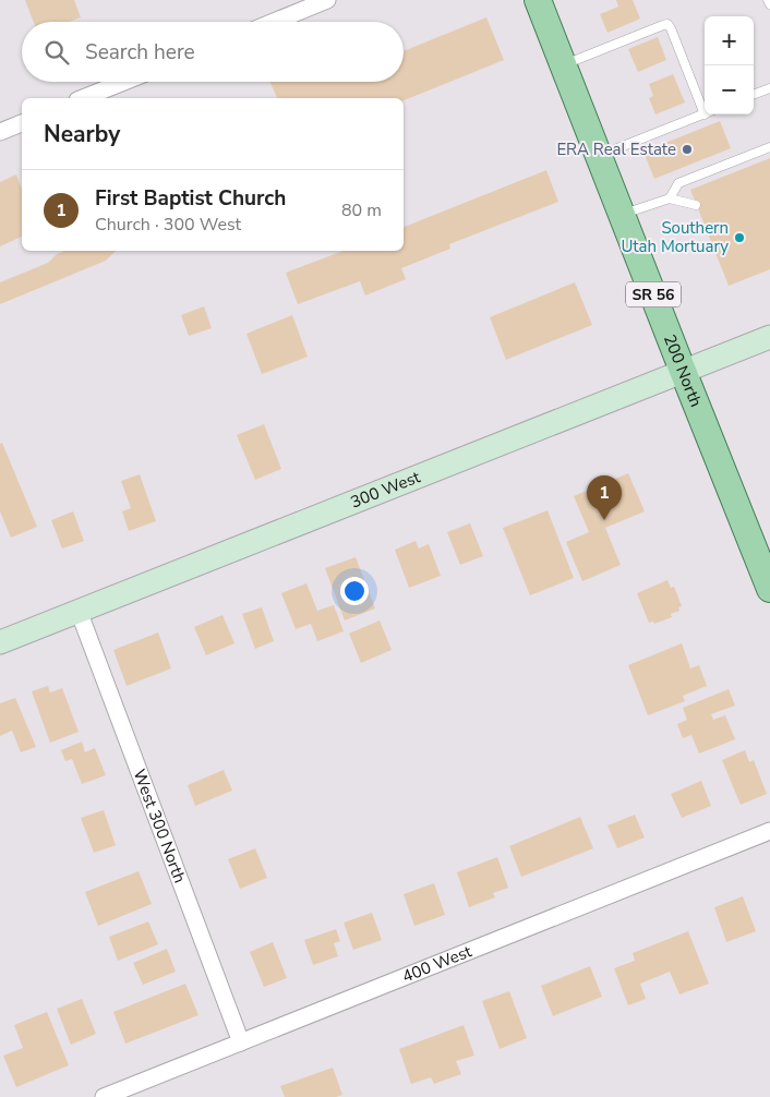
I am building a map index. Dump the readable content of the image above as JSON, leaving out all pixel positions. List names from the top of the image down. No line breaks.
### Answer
{"streets":{"main road":["SR 56","200 North"],"street":["300 West","West 300 North","400 West"]},"crossings":[["200 North","300 West"],["300 West","West 300 North"],["West 300 North","400 West"]],"places":["ERA Real Estate","Southern Utah Mortuary"],"page":{"map_buttons":["+","−"],"search":"Search here","heading":"Nearby","list":[{"mark":"1","name":"First Baptist Church","note":"Church · 300 West","value":"80 m"}],"pins":"1"}}
